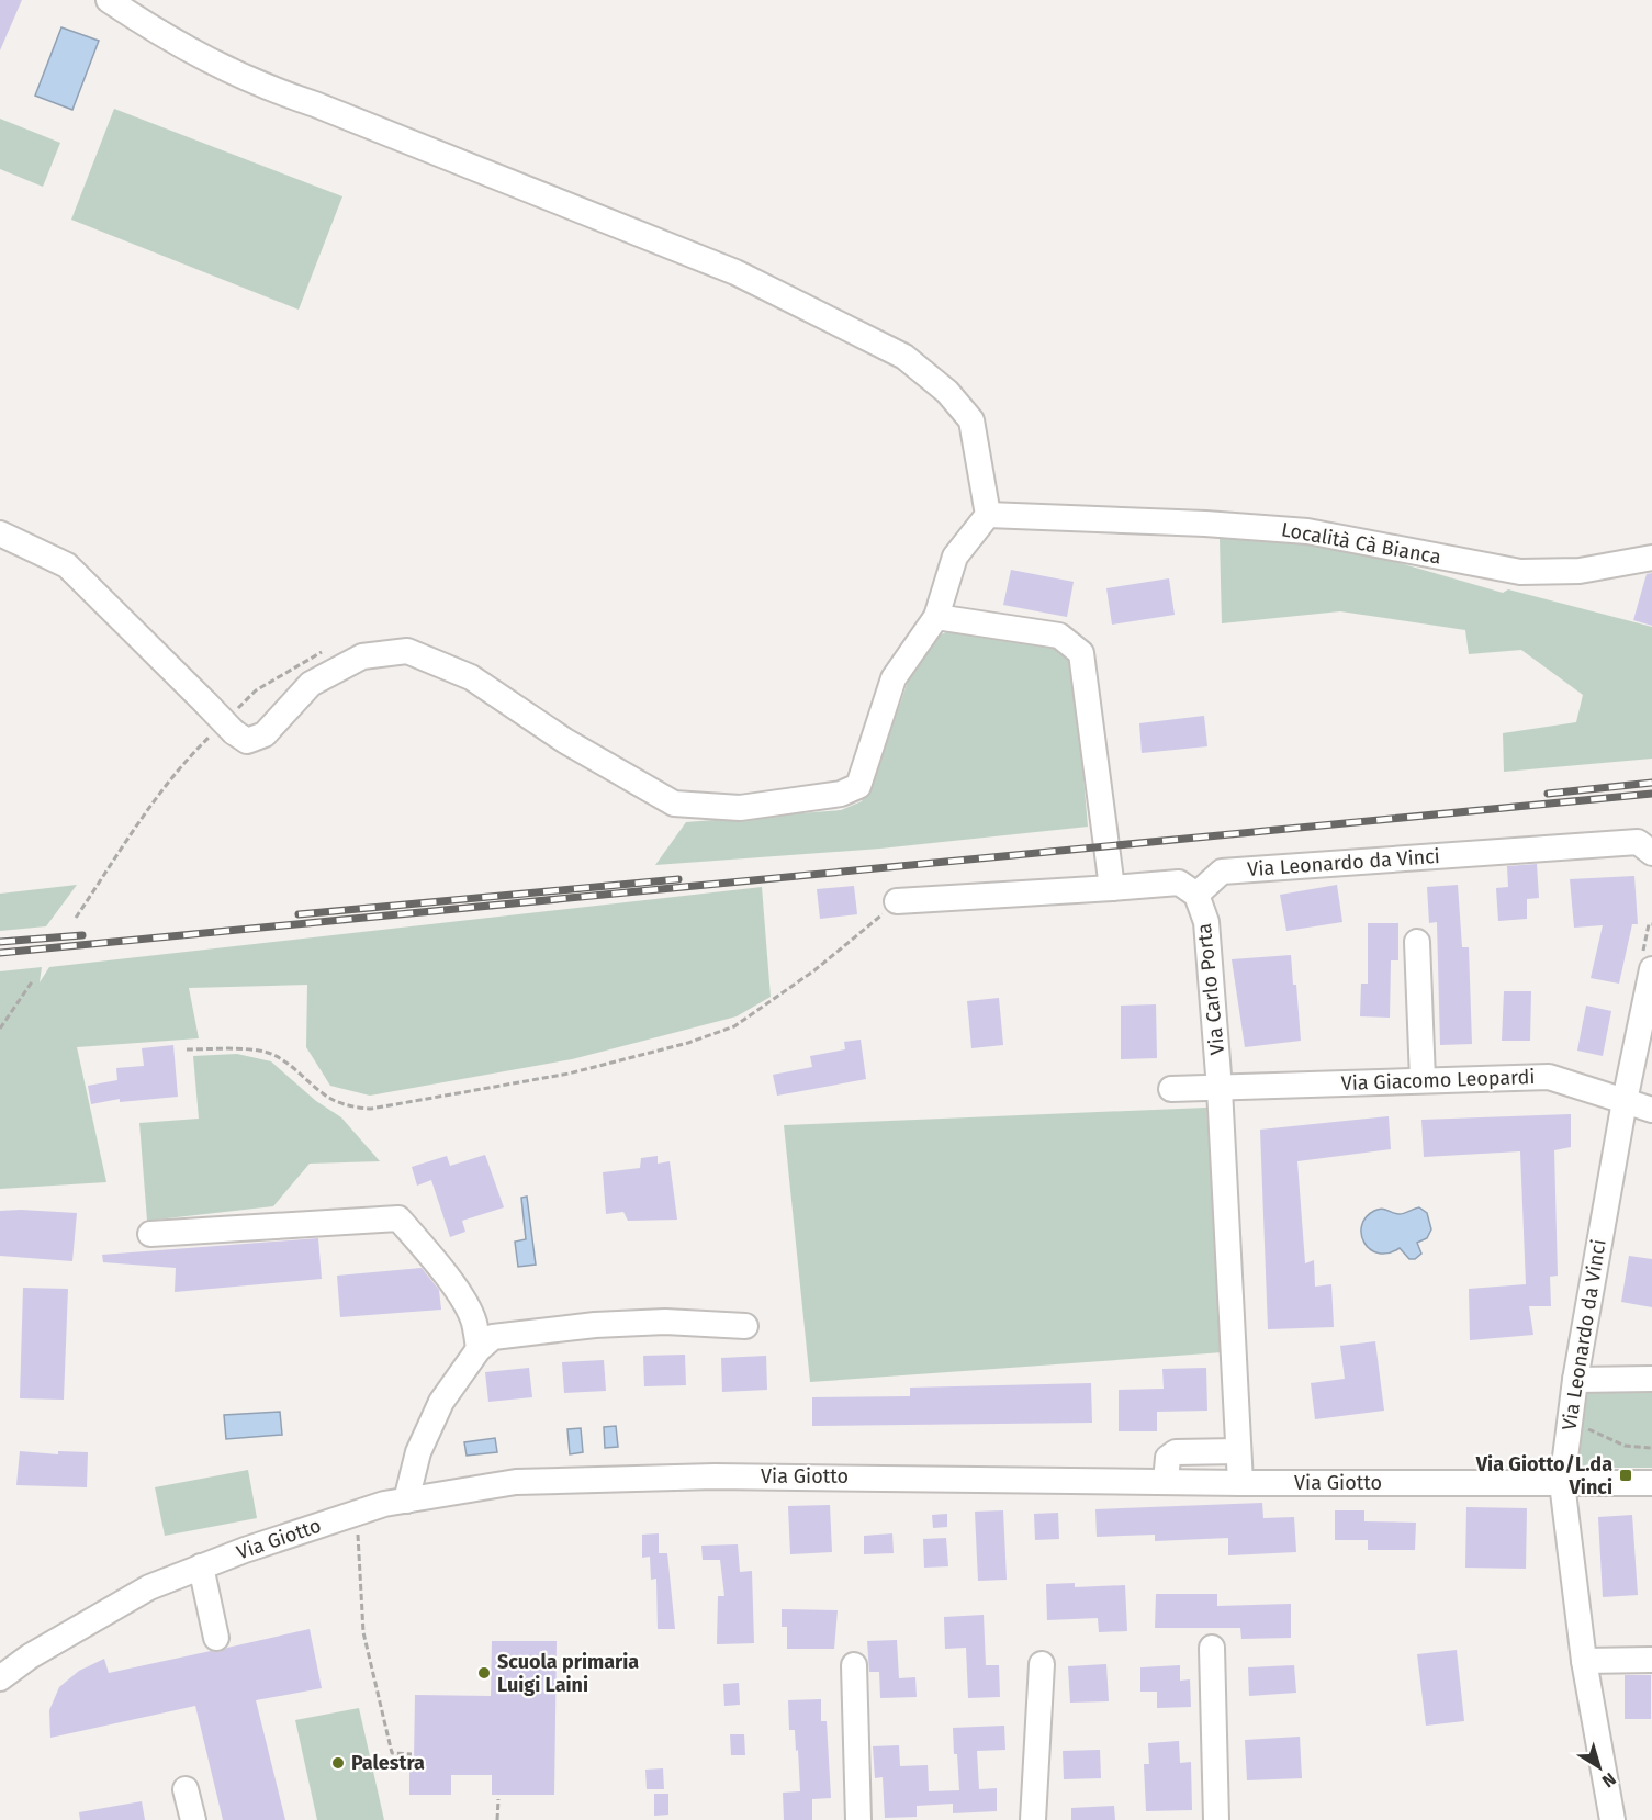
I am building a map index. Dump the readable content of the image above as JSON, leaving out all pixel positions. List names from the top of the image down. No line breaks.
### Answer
{"streets":{"street":["Località Cà Bianca","Via Leonardo da Vinci","Via Carlo Porta","Via Giacomo Leopardi","Via Giotto"]},"crossings":[["Via Leonardo da Vinci","Via Carlo Porta"],["Via Leonardo da Vinci","Via Giacomo Leopardi"],["Via Leonardo da Vinci","Via Giotto"],["Via Carlo Porta","Via Giacomo Leopardi"],["Via Carlo Porta","Via Giotto"]],"places":{"transit":["Via Giotto/L.da Vinci"],"other":["Scuola primaria Luigi Laini","Palestra"]},"north":"bottom right"}
